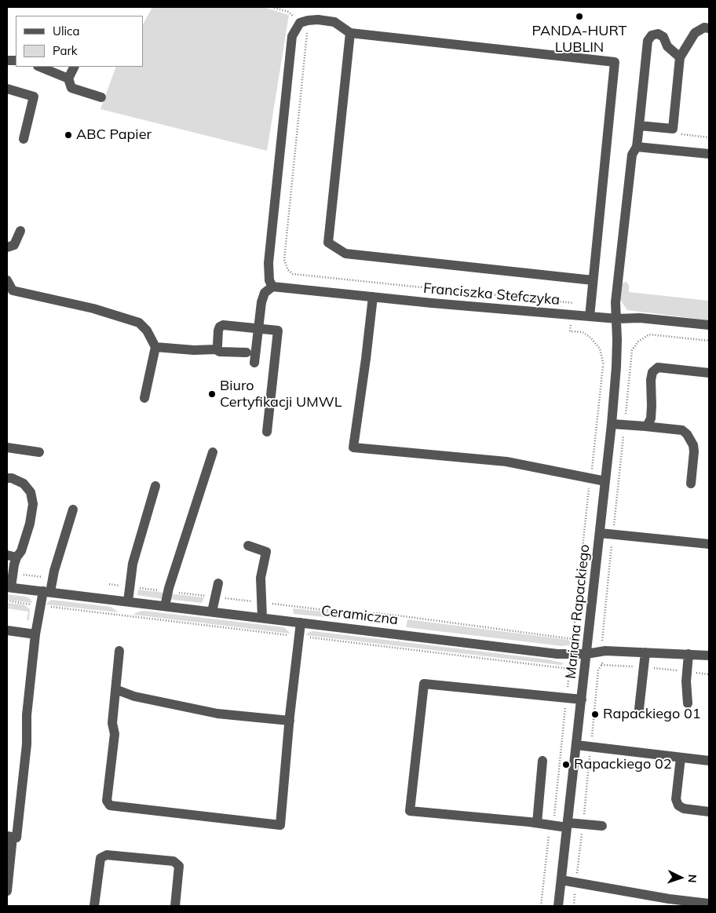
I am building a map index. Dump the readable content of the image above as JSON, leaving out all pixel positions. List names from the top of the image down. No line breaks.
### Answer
{"streets":{"street":["Franciszka Stefczyka","Mariana Rapackiego","Ceramiczna"]},"crossings":[["Franciszka Stefczyka","Mariana Rapackiego"],["Mariana Rapackiego","Ceramiczna"]],"places":["PANDA-HURT LUBLIN","ABC Papier","Biuro Certyfikacji UMWL","Rapackiego 01","Rapackiego 02"],"legend":["Ulica","Park"],"north":"right"}
